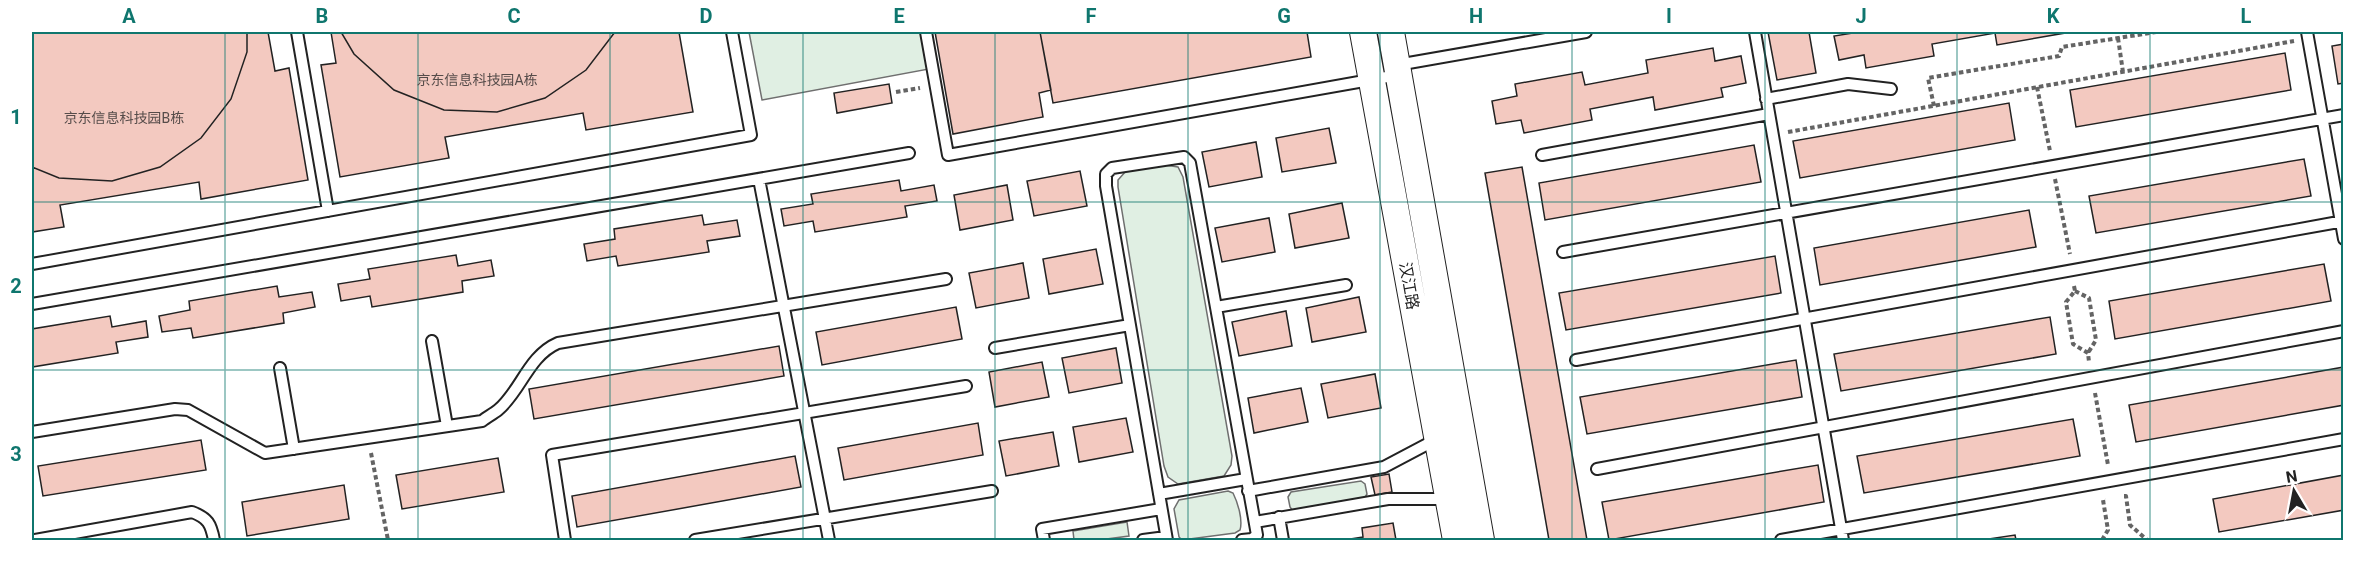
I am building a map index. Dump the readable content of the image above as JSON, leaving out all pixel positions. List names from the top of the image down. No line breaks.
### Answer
{"streets":{"street":["汉江路"]},"house_numbers":["京东信息科技园A栋","京东信息科技园B栋"],"north":"top","grid":{"columns":["A","B","C","D","E","F","G","H","I","J","K","L"],"rows":["1","2","3"]}}
